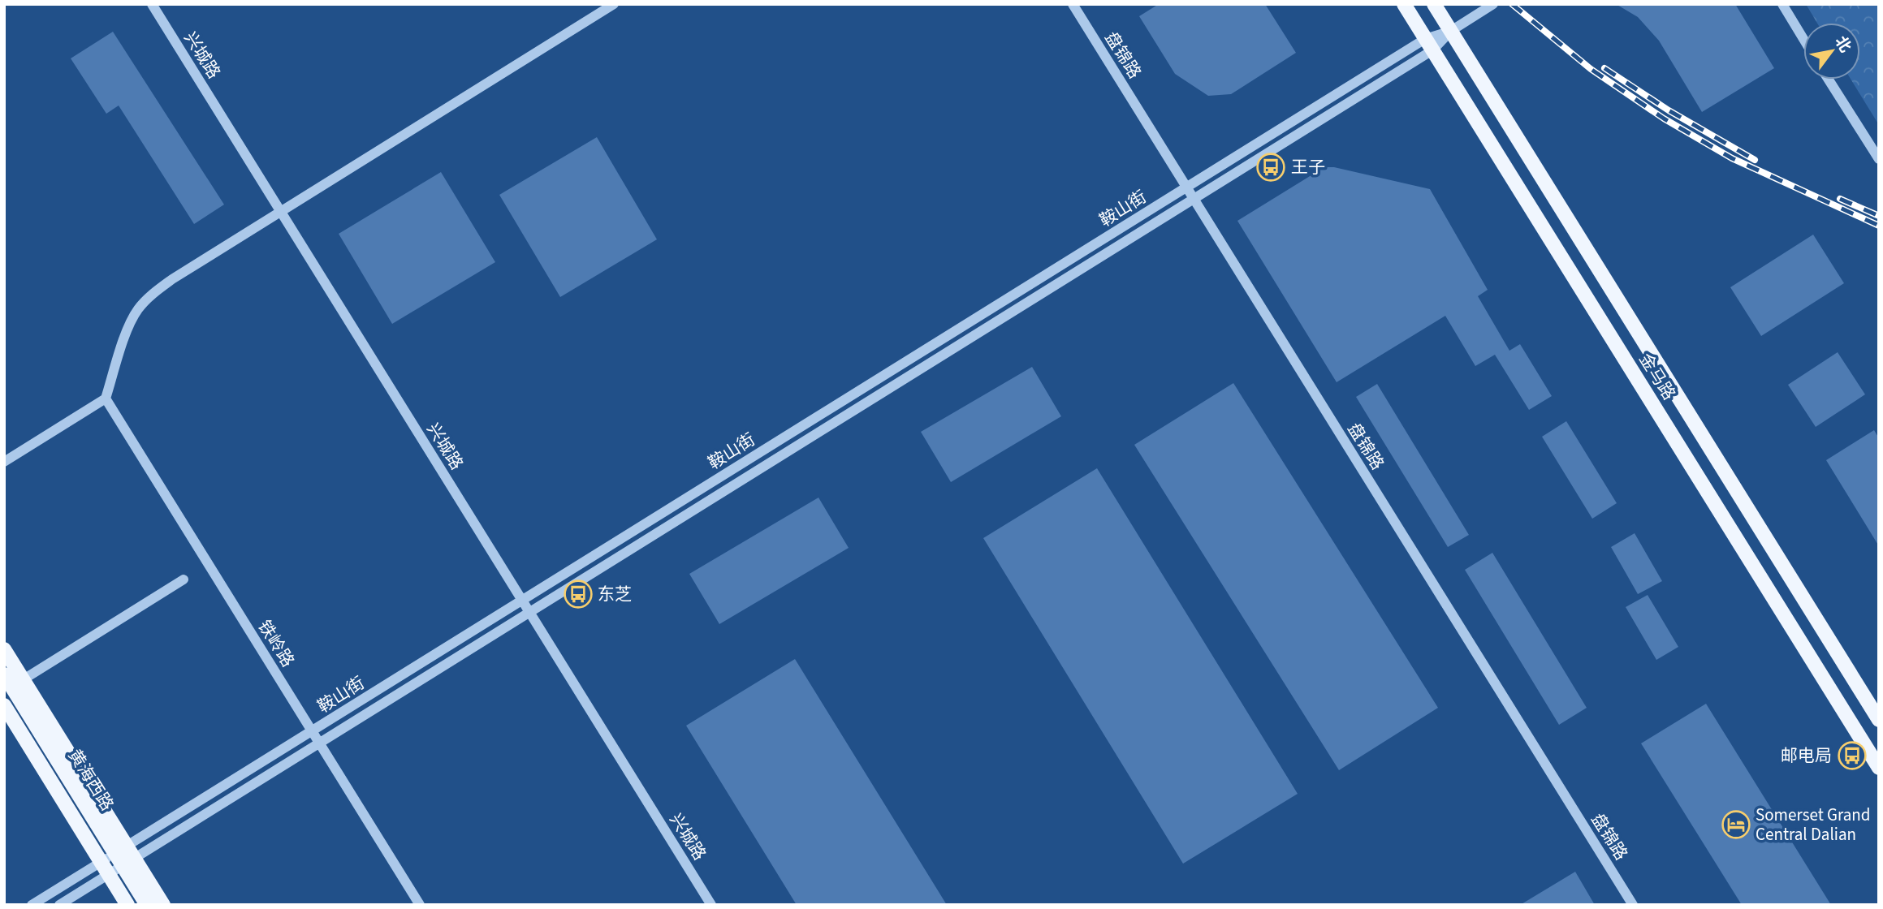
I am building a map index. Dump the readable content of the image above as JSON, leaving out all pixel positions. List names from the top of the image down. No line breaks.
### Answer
{"streets":{"main road":["金马路","黄海西路"],"street":["兴城路","盘锦路","鞍山街","铁岭路"]},"crossings":[["兴城路","鞍山街"],["盘锦路","鞍山街"],["鞍山街","金马路"],["鞍山街","铁岭路"],["鞍山街","黄海西路"]],"places":{"bus stop":["王子","东芝","邮电局"],"hotel":["Somerset Grand Central Dalian"]},"north":"top right"}
